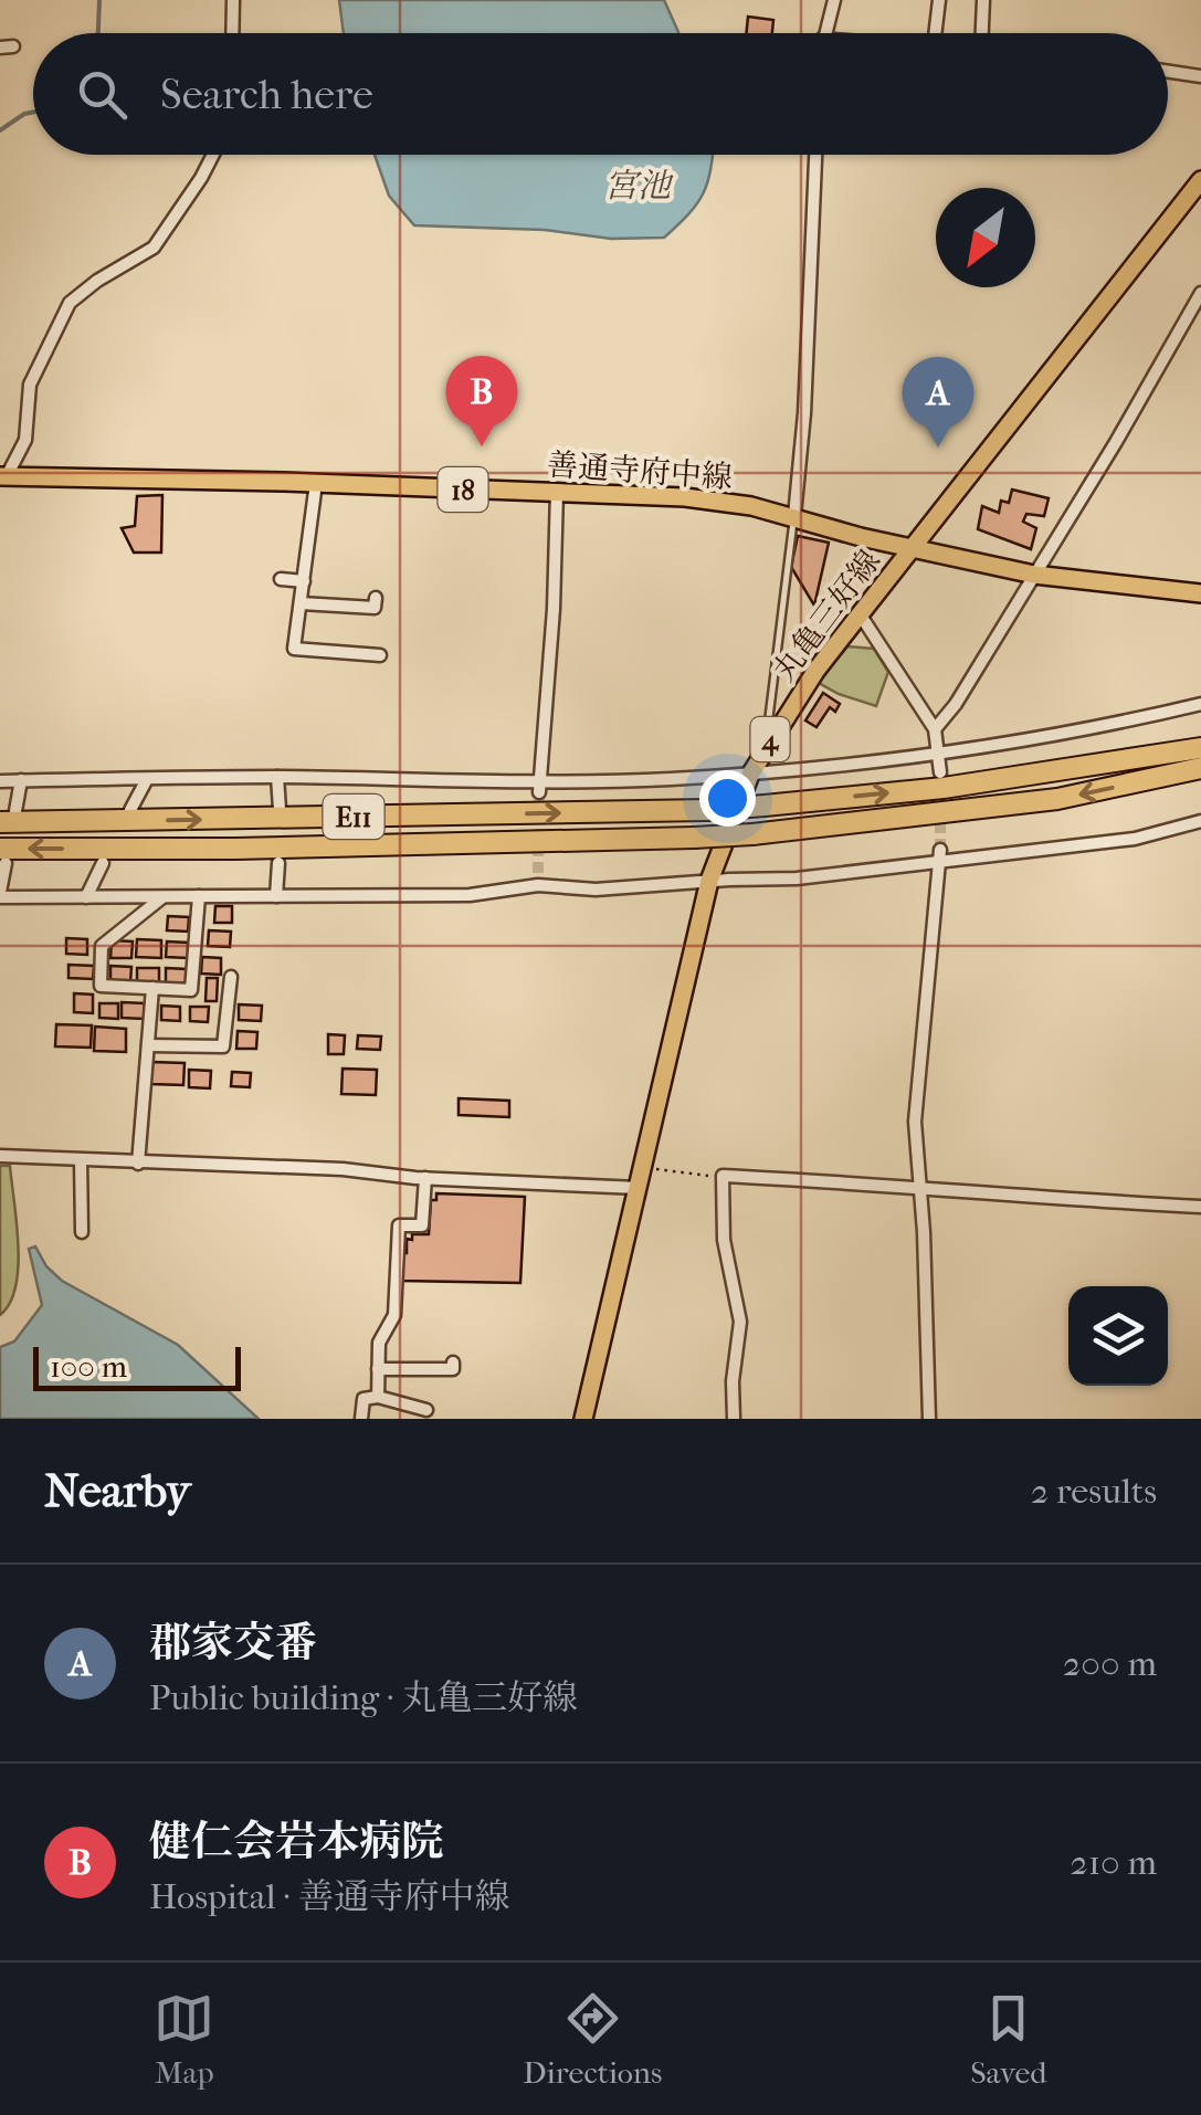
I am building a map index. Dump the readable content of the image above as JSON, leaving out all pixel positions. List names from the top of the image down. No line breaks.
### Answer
{"streets":{"highway":["E11"],"main road":["善通寺府中線","18","丸亀三好線","4"]},"crossings":[["善通寺府中線","丸亀三好線"]],"water":["宮池"],"scale_bar":"100 m","north":"bottom left","page":{"search":"Search here","pins":["B","A"],"scale":"100 m","heading":["Nearby","2 results"],"list":[{"mark":"A","name":"郡家交番","note":"Public building · 丸亀三好線","value":"200 m"},{"mark":"B","name":"健仁会岩本病院","note":"Hospital · 善通寺府中線","value":"210 m"}],"nav":["Map","Directions","Saved"]}}
